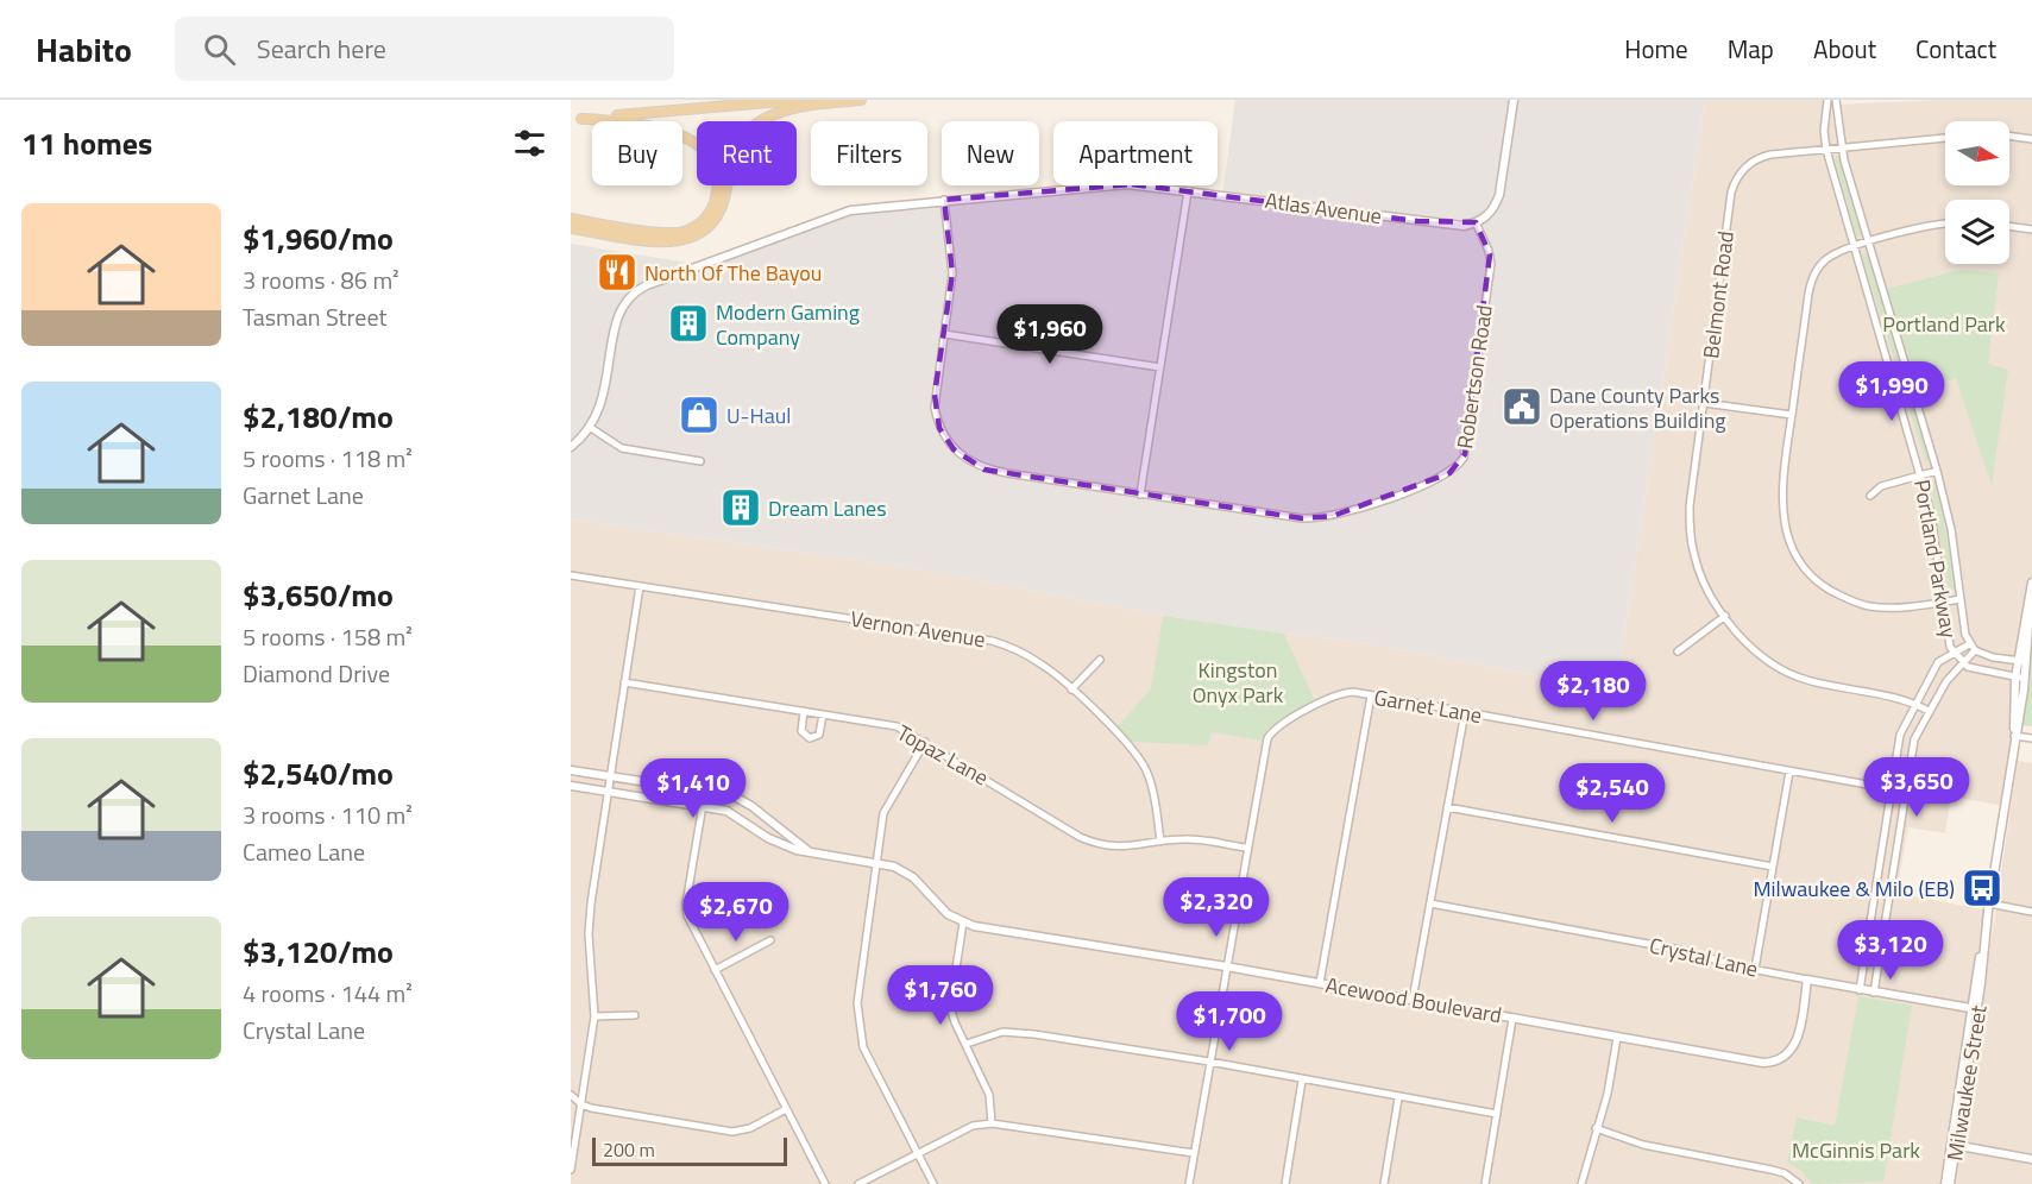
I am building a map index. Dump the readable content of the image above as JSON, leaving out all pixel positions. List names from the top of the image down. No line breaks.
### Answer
{"streets":{"street":["Atlas Avenue","Belmont Road","Robertson Road","Portland Parkway","Vernon Avenue","Garnet Lane","Topaz Lane","Crystal Lane","Acewood Boulevard","Milwaukee Street"]},"crossings":[["Atlas Avenue","Robertson Road"],["Belmont Road","Portland Parkway"],["Portland Parkway","Milwaukee Street"],["Vernon Avenue","Topaz Lane"],["Garnet Lane","Topaz Lane"],["Garnet Lane","Acewood Boulevard"],["Crystal Lane","Acewood Boulevard"],["Crystal Lane","Milwaukee Street"]],"parks":["Portland Park","Kingston Onyx Park","McGinnis Park"],"places":{"restaurant":["North Of The Bayou"],"building":["Modern Gaming Company","Dream Lanes"],"public building":["Dane County Parks Operations Building"],"shop":["U-Haul"],"bus stop":["Milwaukee & Milo (EB)"]},"scale_bar":"200 m","north":"right","page":{"header":"Habito","search":"Search here","nav":["Home","Map","About","Contact"],"heading":"11 homes","chip":["Buy","Rent","Filters","New","Apartment"],"list":[{"name":"$1,960/mo","note":"3 rooms · 86 m² · Tasman Street"},{"name":"$2,180/mo","note":"5 rooms · 118 m² · Garnet Lane"},{"name":"$3,650/mo","note":"5 rooms · 158 m² · Diamond Drive"},{"name":"$2,540/mo","note":"3 rooms · 110 m² · Cameo Lane"},{"name":"$3,120/mo","note":"4 rooms · 144 m² · Crystal Lane"}],"price":["$1,960","$1,990","$2,180","$3,650","$1,410","$2,540","$2,320","$2,670","$3,120","$1,760","$1,700"],"scale":"200 m"}}
